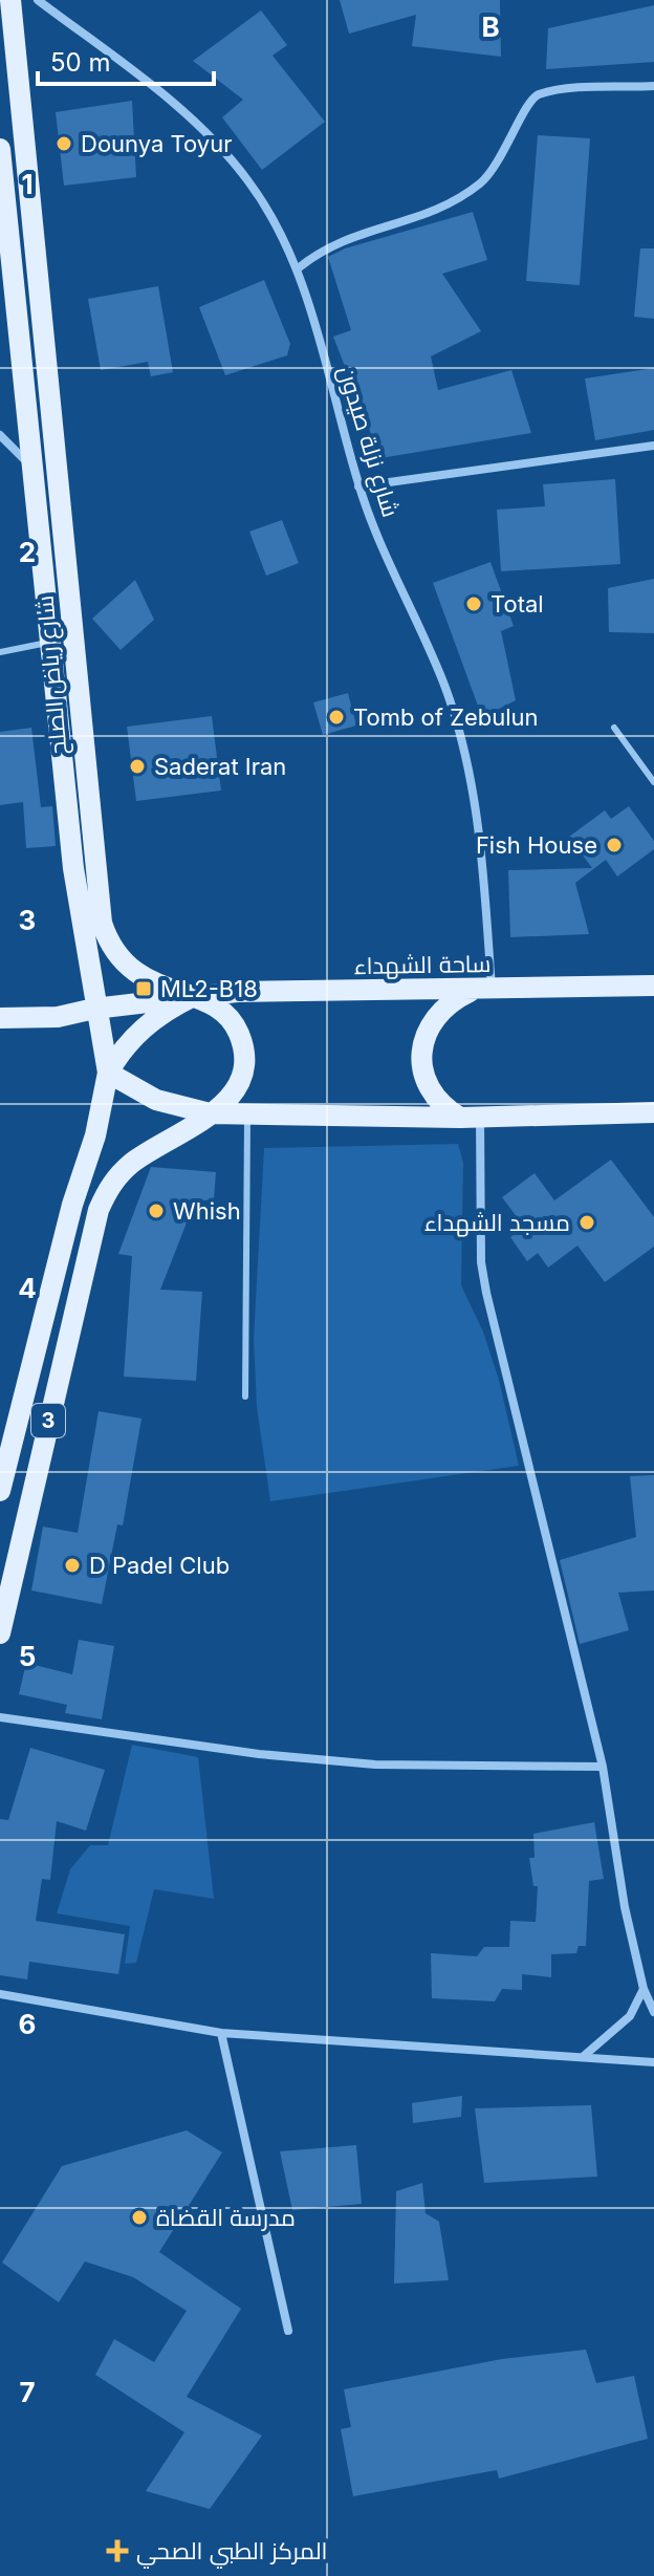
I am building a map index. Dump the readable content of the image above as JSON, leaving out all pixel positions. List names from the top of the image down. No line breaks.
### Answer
{"streets":{"main road":["شارع رياض الصلح","ساحة الشهداء","3"],"street":["شارع نزلة صيدون"]},"crossings":[["شارع نزلة صيدون","ساحة الشهداء"],["شارع رياض الصلح","ساحة الشهداء"],["شارع رياض الصلح","3"],["ساحة الشهداء","3"]],"places":{"other":["Dounya Toyur","Total","Tomb of Zebulun","Saderat Iran","Fish House","Whish","مسجد الشهداء","D Padel Club","مدرسة القضاة"],"transit":["ML2-B18"],"health":["المركز الطبي الصحي"]},"scale_bar":"50 m","grid":{"columns":["B"],"rows":["1","2","3","4","5","6","7"]}}
